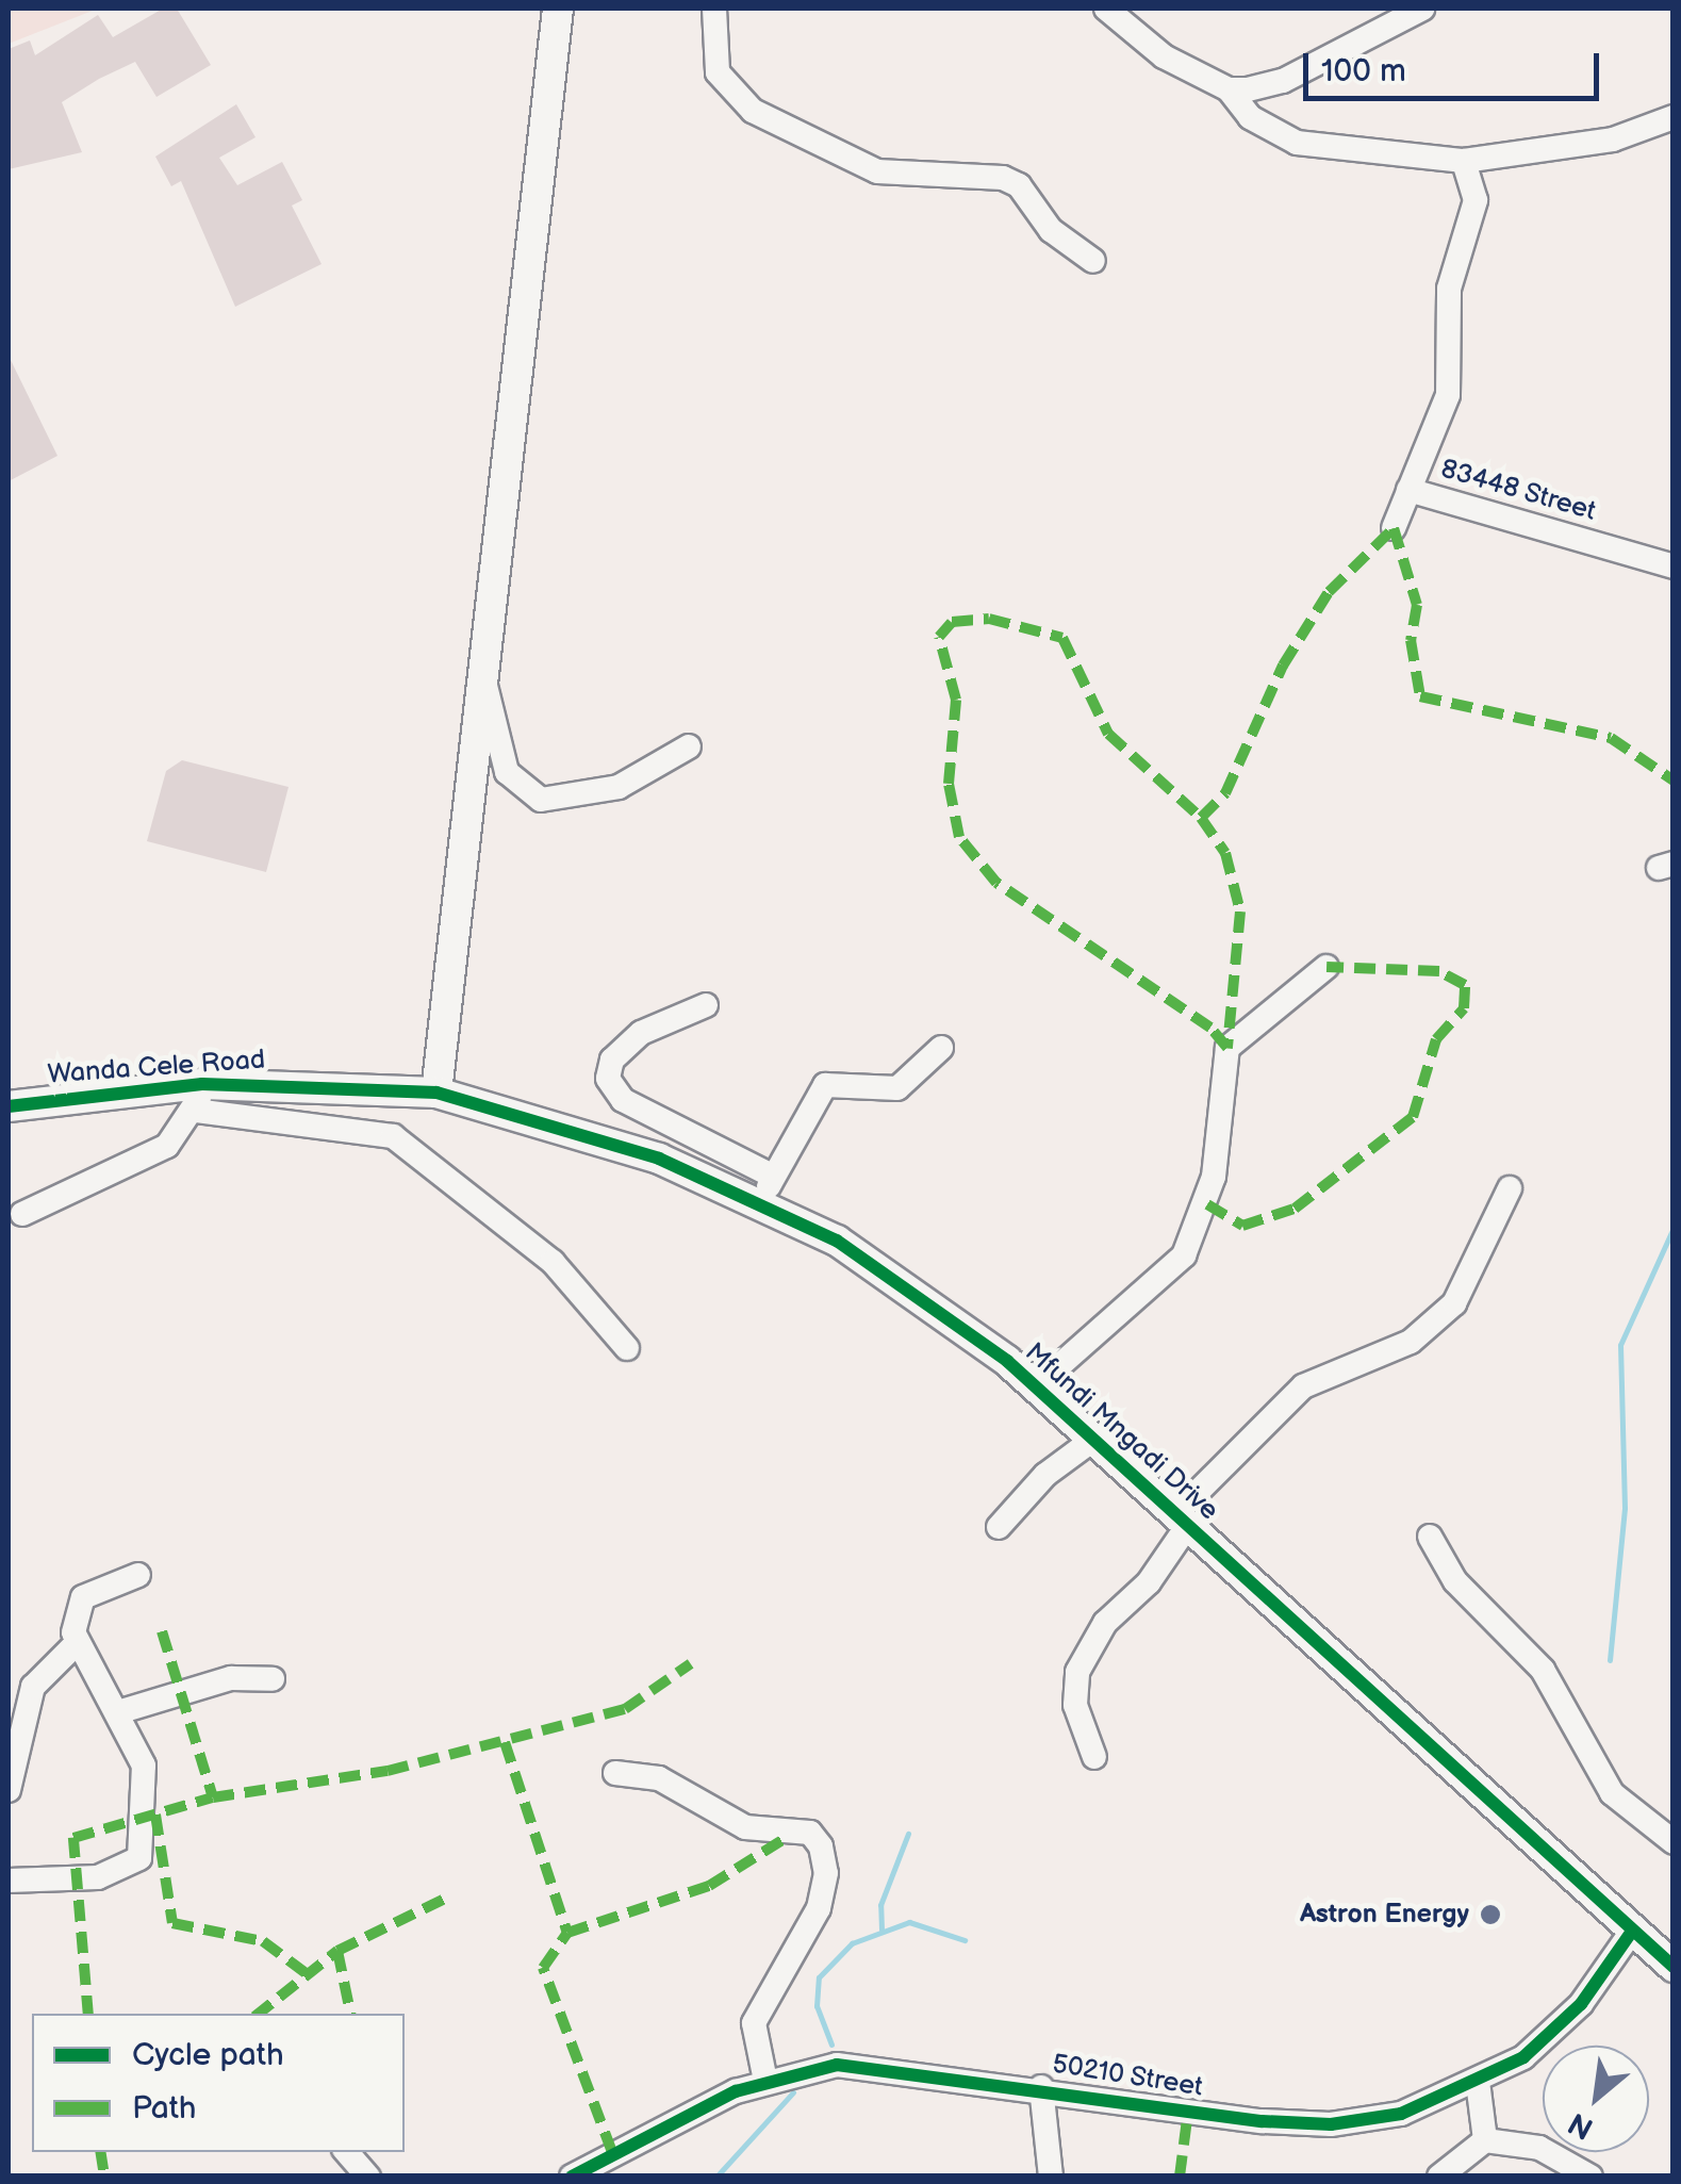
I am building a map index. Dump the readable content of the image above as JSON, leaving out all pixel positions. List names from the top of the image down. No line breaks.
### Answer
{"streets":{"street":["83448 Street","Wanda Cele Road","Mfundi Mngadi Drive","50210 Street"]},"crossings":[["Wanda Cele Road","Mfundi Mngadi Drive"],["Mfundi Mngadi Drive","50210 Street"]],"places":["Astron Energy"],"legend":["Cycle path","Path"],"scale_bar":"100 m","north":"bottom left"}
